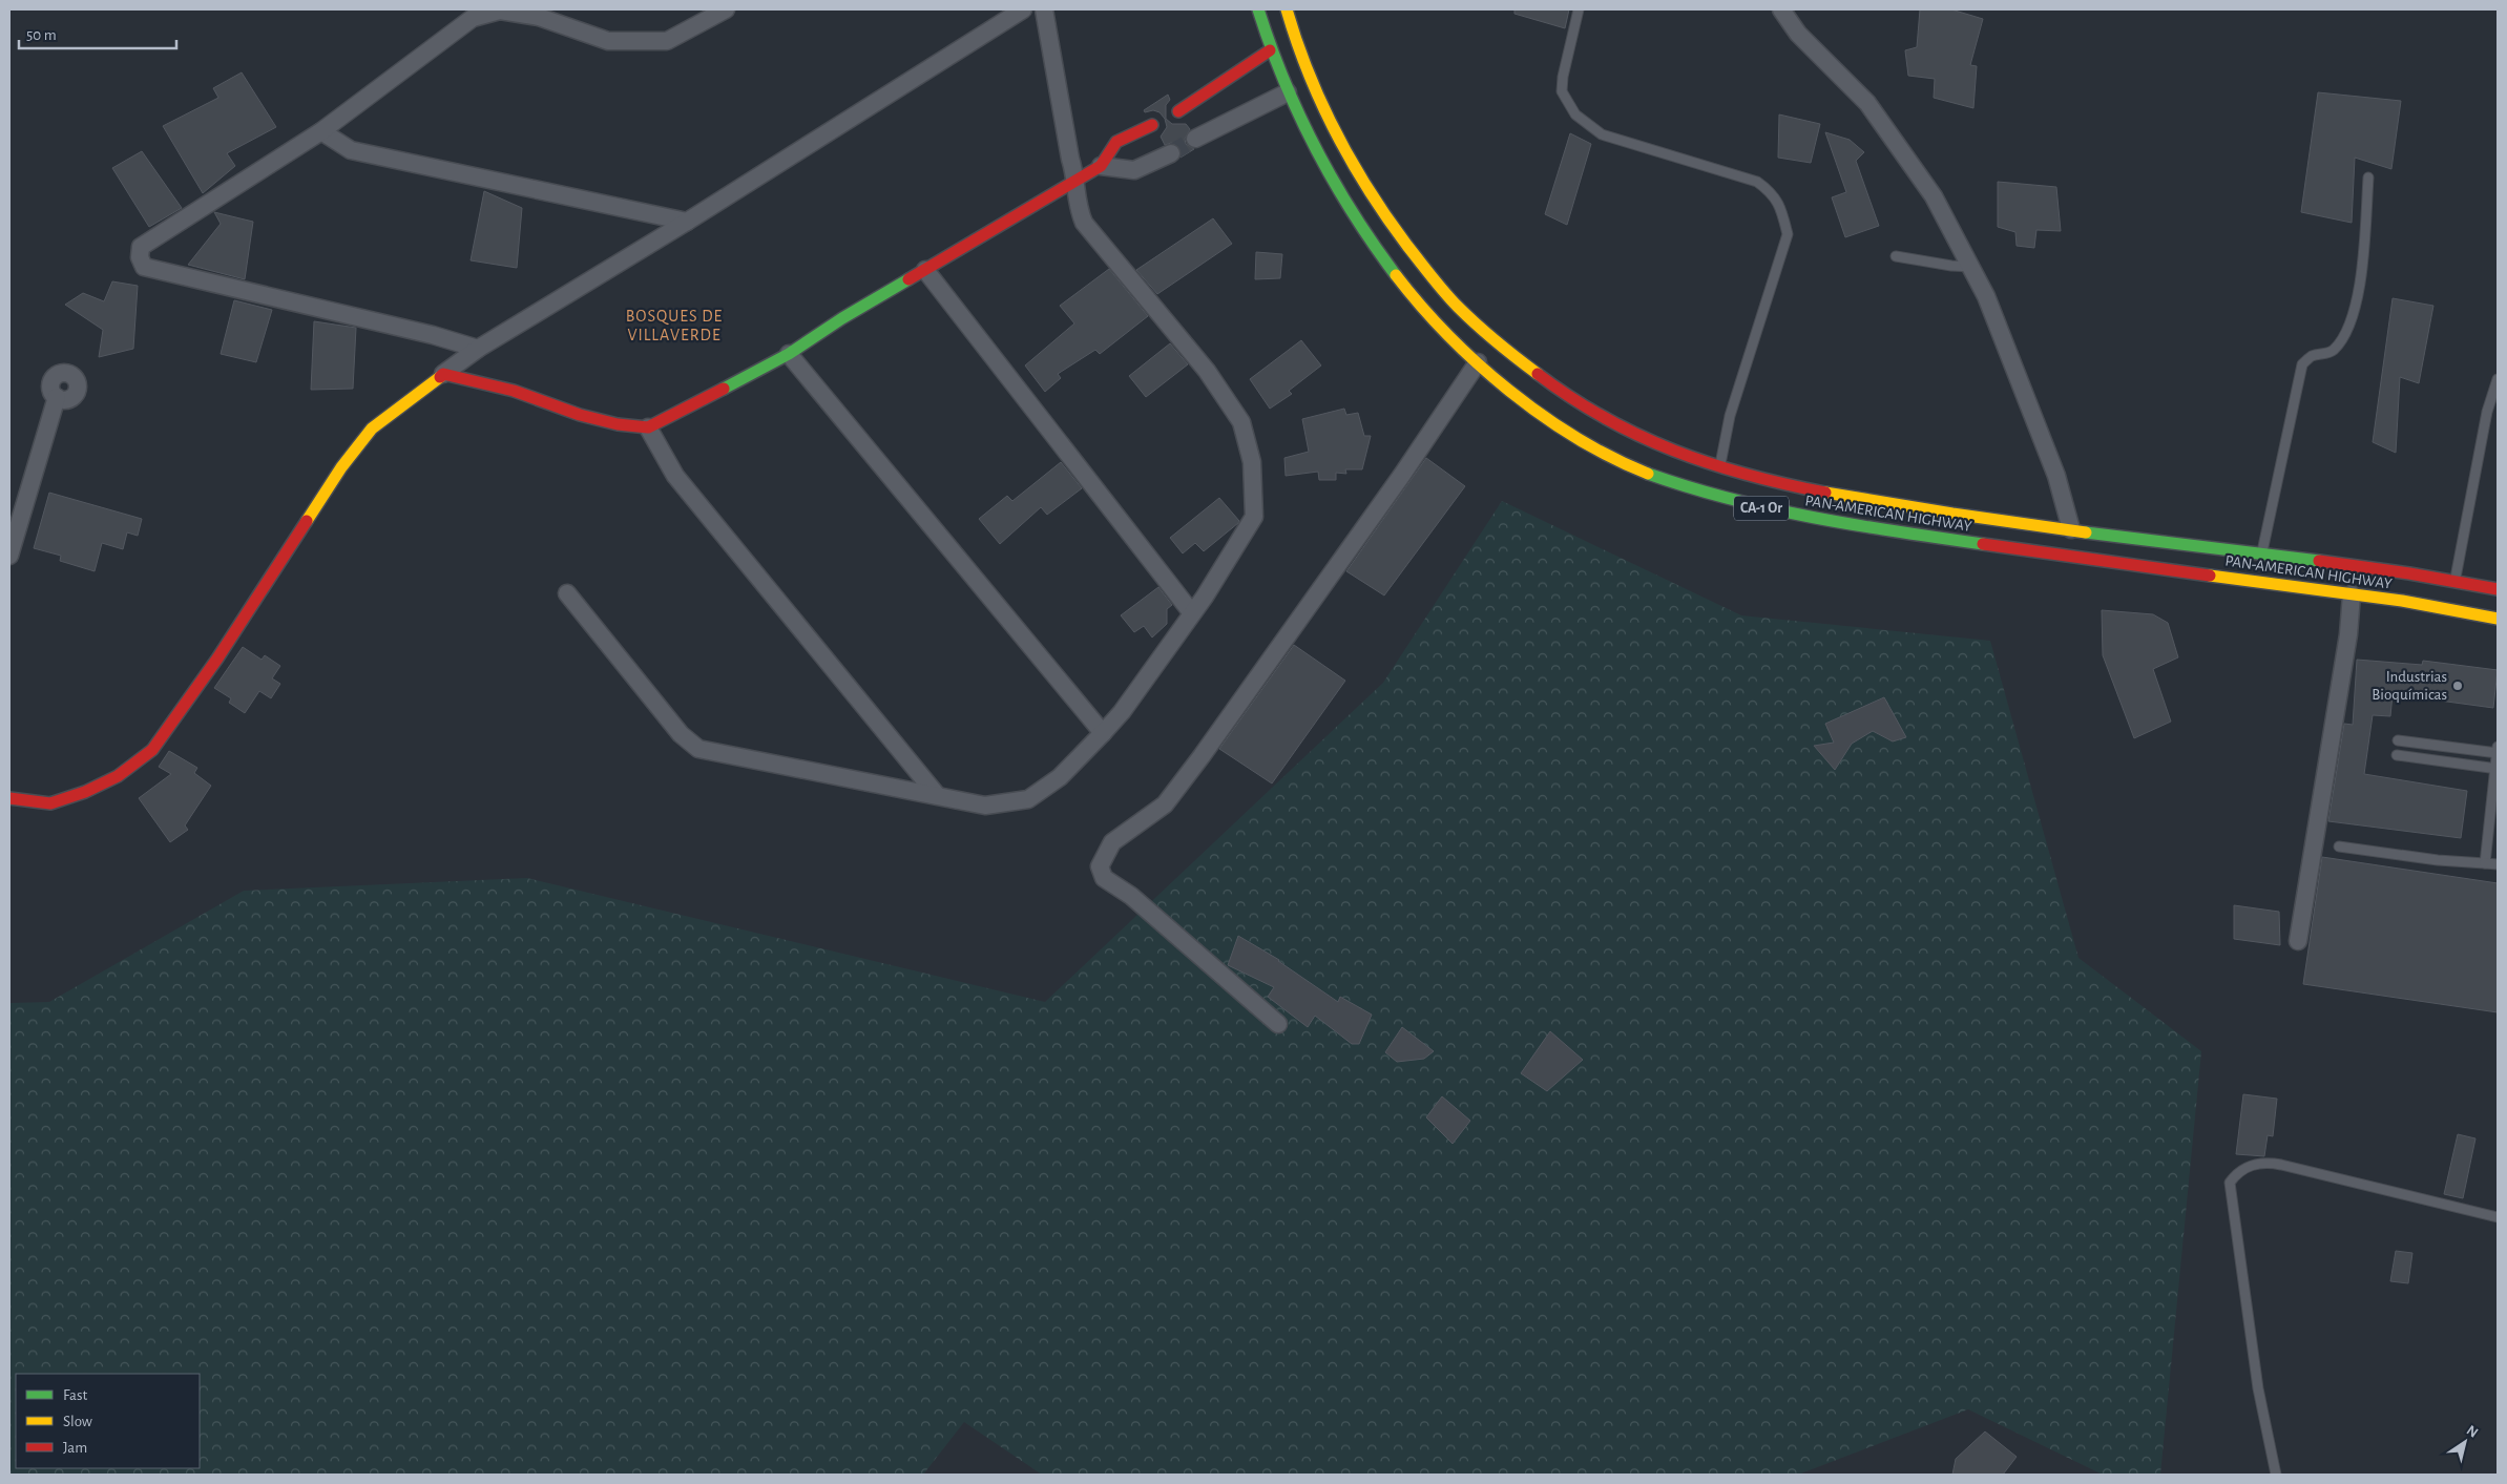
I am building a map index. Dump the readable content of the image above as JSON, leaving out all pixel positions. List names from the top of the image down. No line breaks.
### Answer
{"streets":{"main road":["CA-1 Or","PAN-AMERICAN HIGHWAY"]},"districts":["BOSQUES DE VILLAVERDE"],"places":["Industrias Bioquímicas"],"legend":["Fast","Slow","Jam"],"scale_bar":"50 m","north":"top right"}
